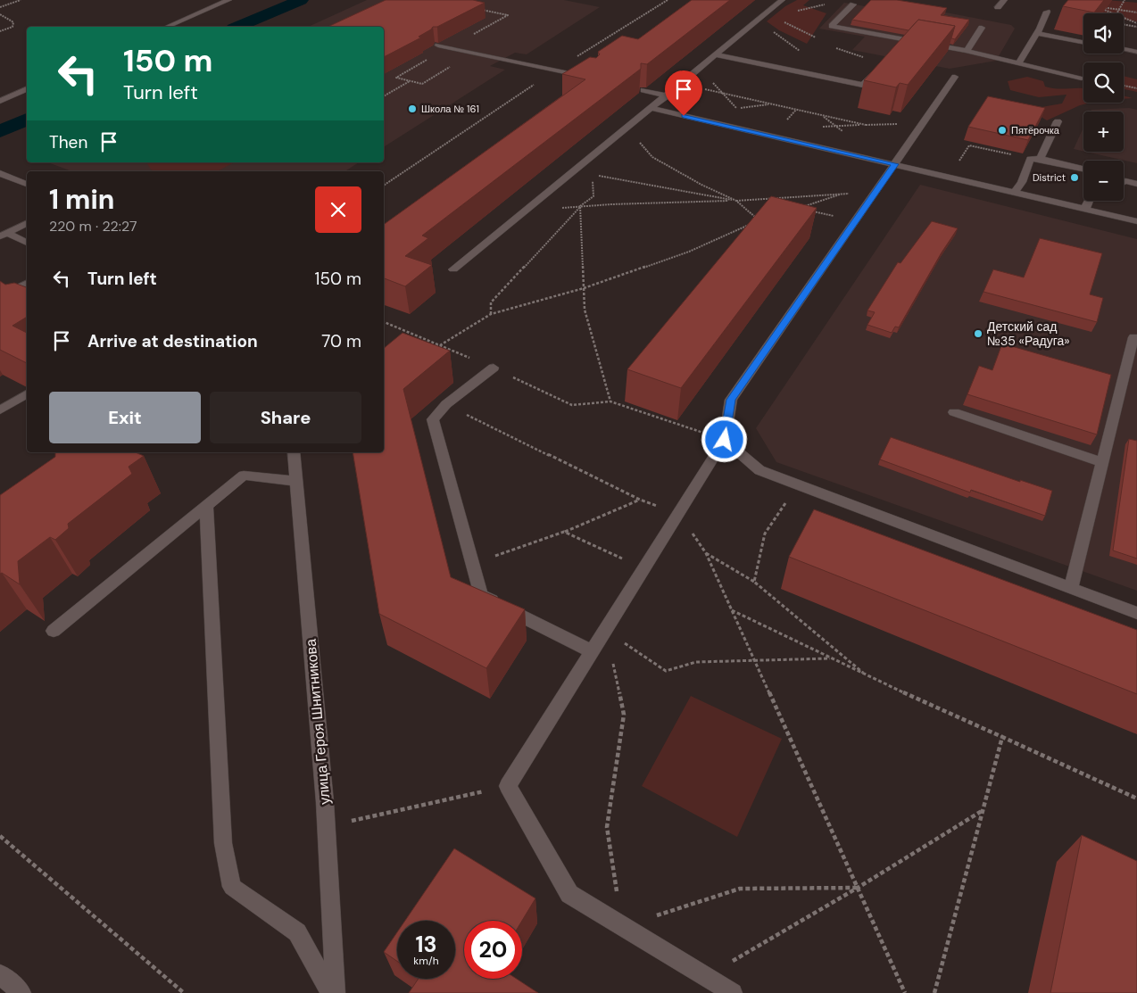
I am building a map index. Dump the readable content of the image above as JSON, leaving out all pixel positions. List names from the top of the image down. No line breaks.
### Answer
{"streets":{"street":["улица Героя Шнитникова"]},"places":["Школа № 161","Пятёрочка","District","Детский сад №35 «Радуга»"],"page":{"map_buttons":["+","−"],"turn":["150 m","Turn left"],"then":"Then","heading":["1 min","220 m · 22:27"],"list":[{"name":"Turn left","value":"150 m"},{"name":"Arrive at destination","value":"70 m"}],"buttons":["Exit","Share"],"speed":"13 km/h","limit":"20"}}
